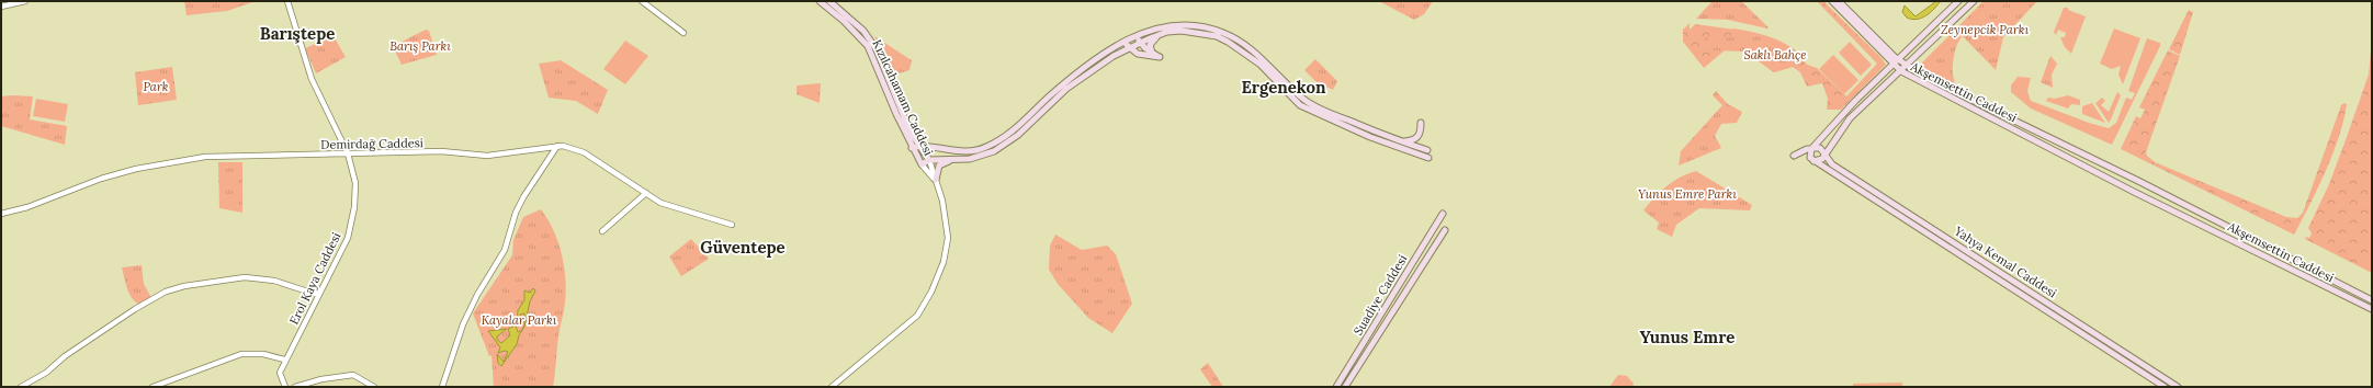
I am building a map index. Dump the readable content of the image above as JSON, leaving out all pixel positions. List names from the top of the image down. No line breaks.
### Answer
{"streets":{"main road":["Akşemsettin Caddesi","Kızılcahamam Caddesi","Yahya Kemal Caddesi","Suadiye Caddesi"],"street":["Demirdağ Caddesi","Erol Kaya Caddesi"]},"crossings":[["Demirdağ Caddesi","Erol Kaya Caddesi"]],"districts":["Barıştepe","Ergenekon","Güventepe","Yunus Emre"],"parks":["Zeynepcik Parkı","Barış Parkı","Saklı Bahçe","Park","Yunus Emre Parkı","Kayalar Parkı"]}
